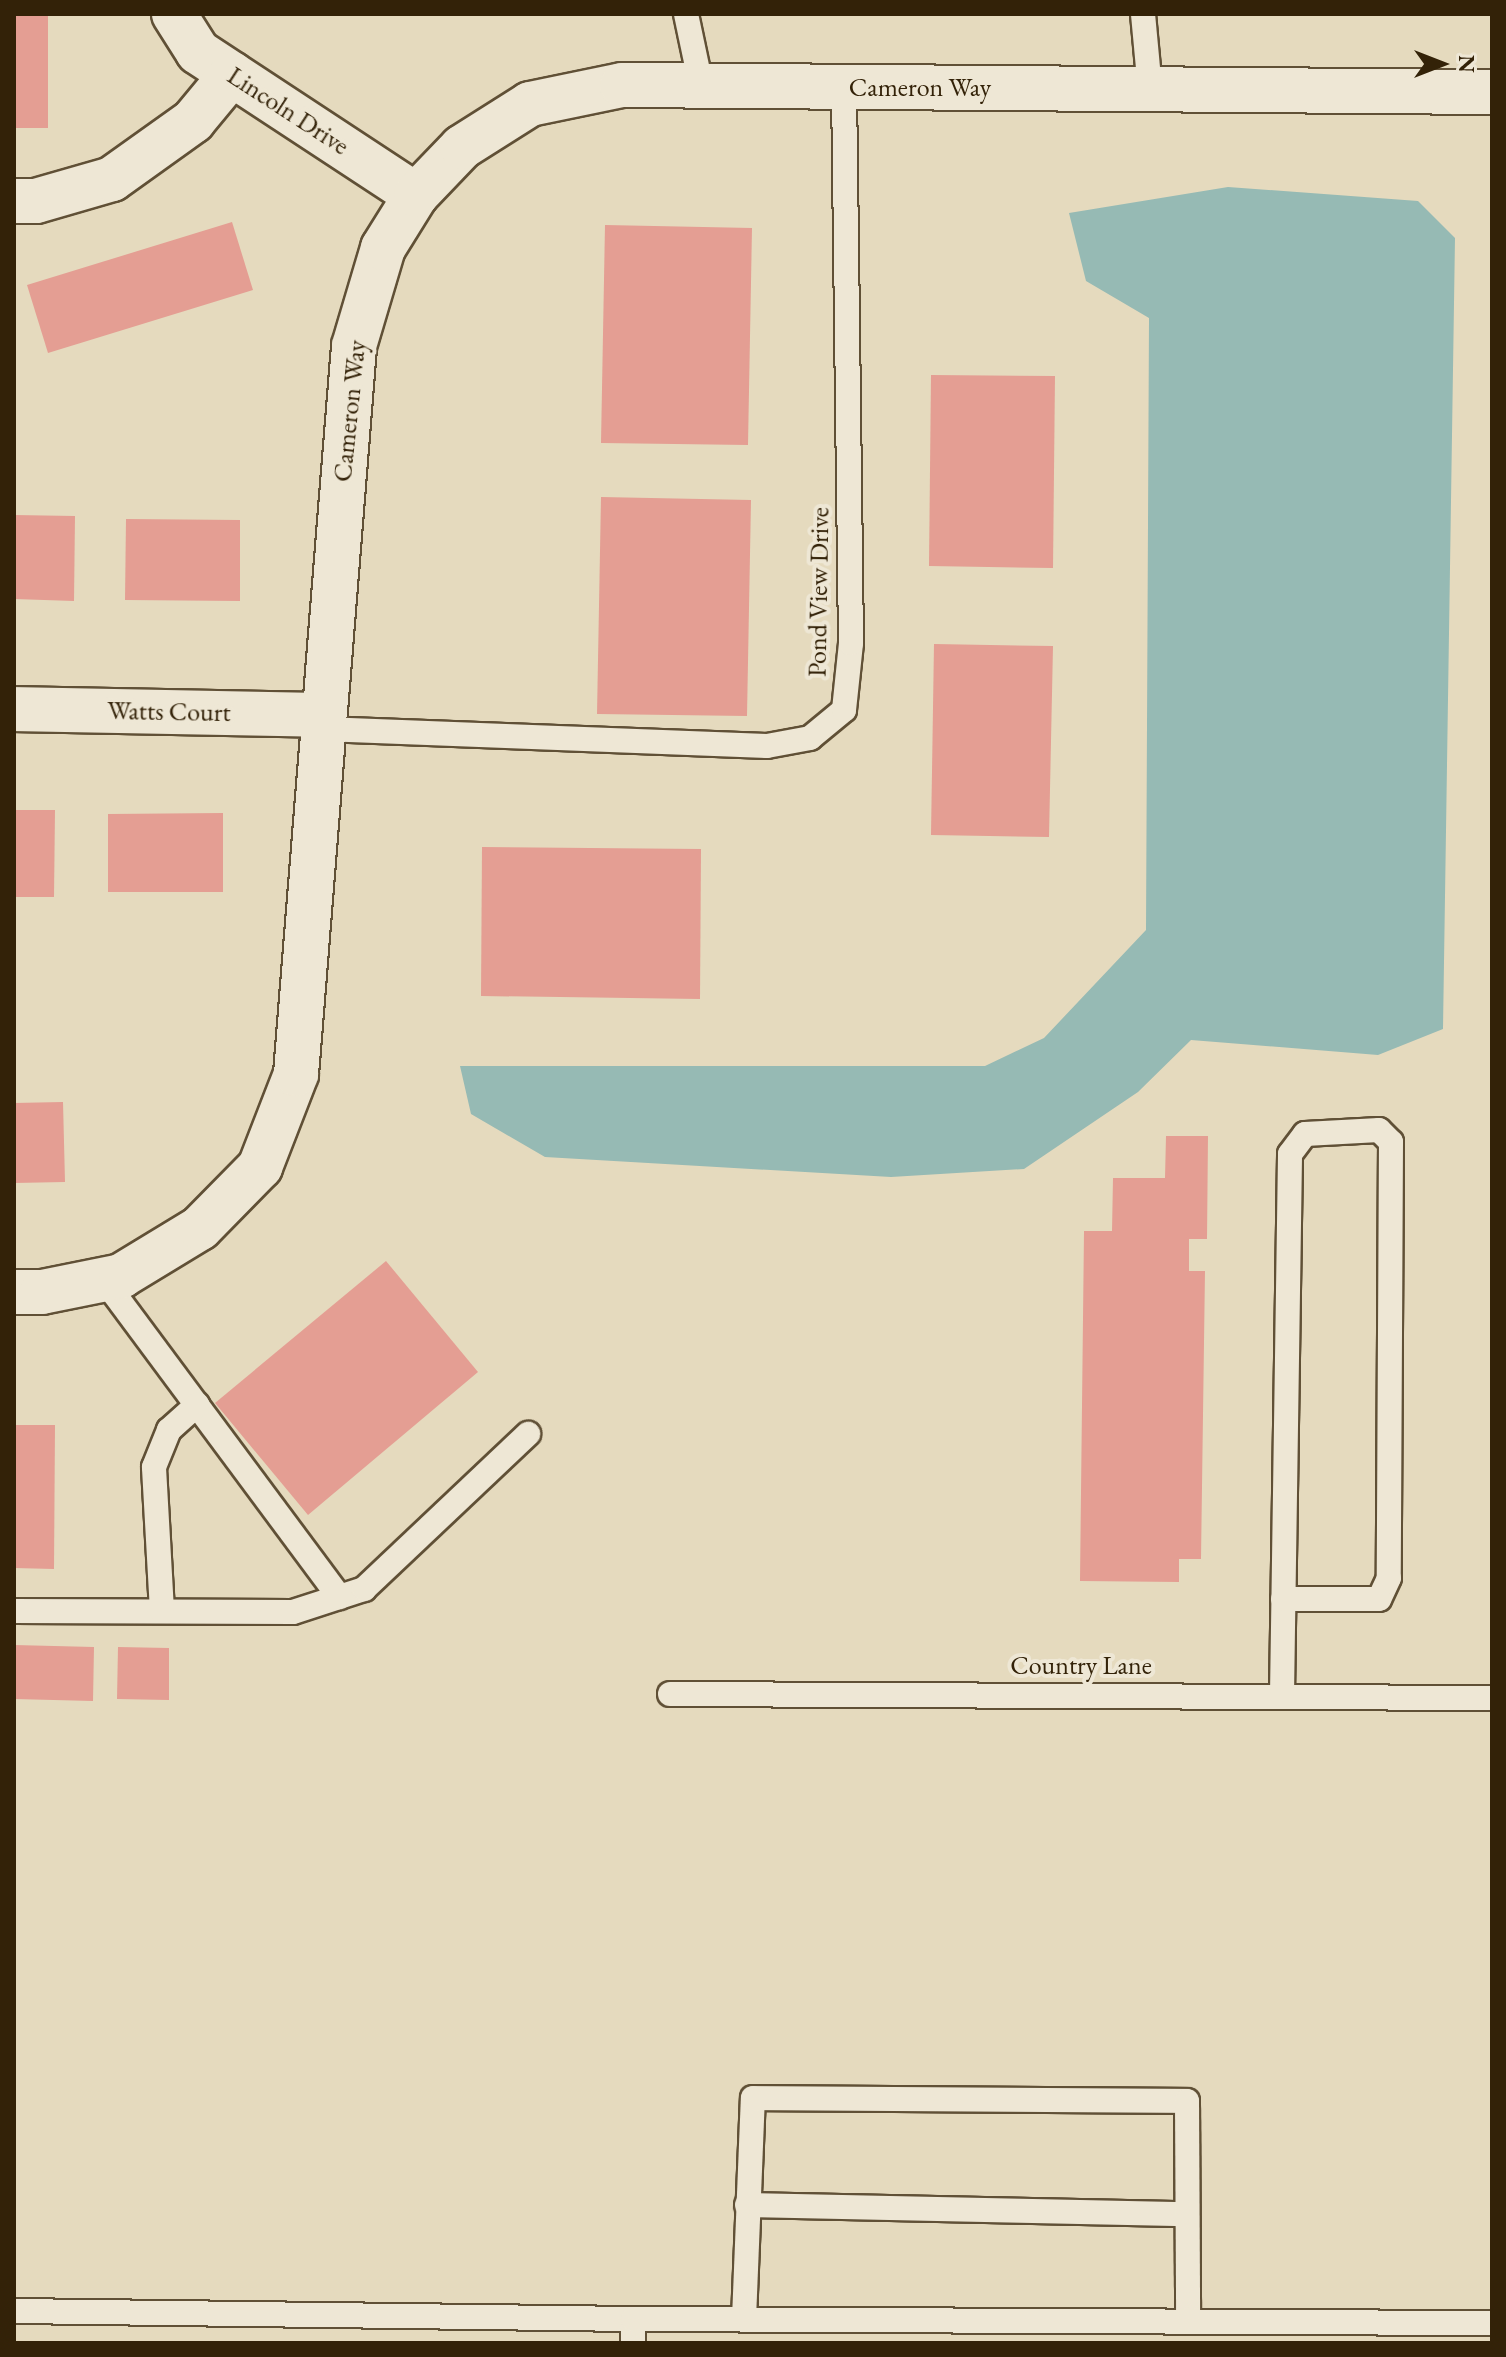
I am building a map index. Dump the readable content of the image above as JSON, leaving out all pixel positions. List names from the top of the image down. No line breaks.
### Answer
{"streets":{"street":["Cameron Way","Lincoln Drive","Watts Court"],"lane":["Pond View Drive","Country Lane"]},"crossings":[["Cameron Way","Lincoln Drive"],["Cameron Way","Pond View Drive"],["Cameron Way","Watts Court"],["Pond View Drive","Watts Court"]],"north":"right"}
